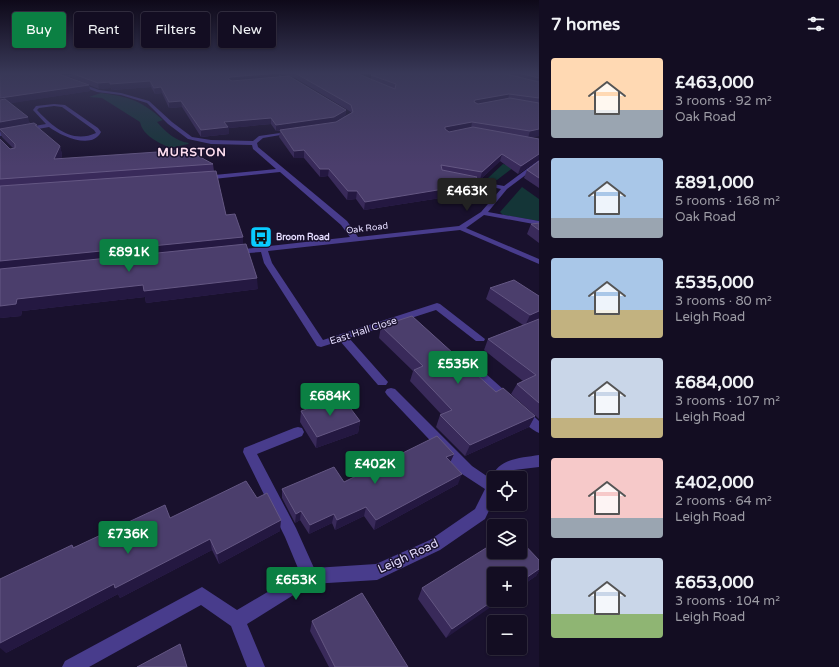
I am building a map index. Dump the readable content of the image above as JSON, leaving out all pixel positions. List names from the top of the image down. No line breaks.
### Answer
{"streets":{"street":["Oak Road","East Hall Close","Leigh Road"]},"crossings":[["Oak Road","East Hall Close"]],"districts":["MURSTON"],"places":{"bus stop":["Broom Road"]},"page":{"heading":"7 homes","chip":["Buy","Rent","Filters","New"],"list":[{"name":"£463,000","note":"3 rooms · 92 m² · Oak Road"},{"name":"£891,000","note":"5 rooms · 168 m² · Oak Road"},{"name":"£535,000","note":"3 rooms · 80 m² · Leigh Road"},{"name":"£684,000","note":"3 rooms · 107 m² · Leigh Road"},{"name":"£402,000","note":"2 rooms · 64 m² · Leigh Road"},{"name":"£653,000","note":"3 rooms · 104 m² · Leigh Road"}],"price":["£463K","£891K","£535K","£684K","£402K","£736K","£653K"],"map_buttons":["+","−"]}}
